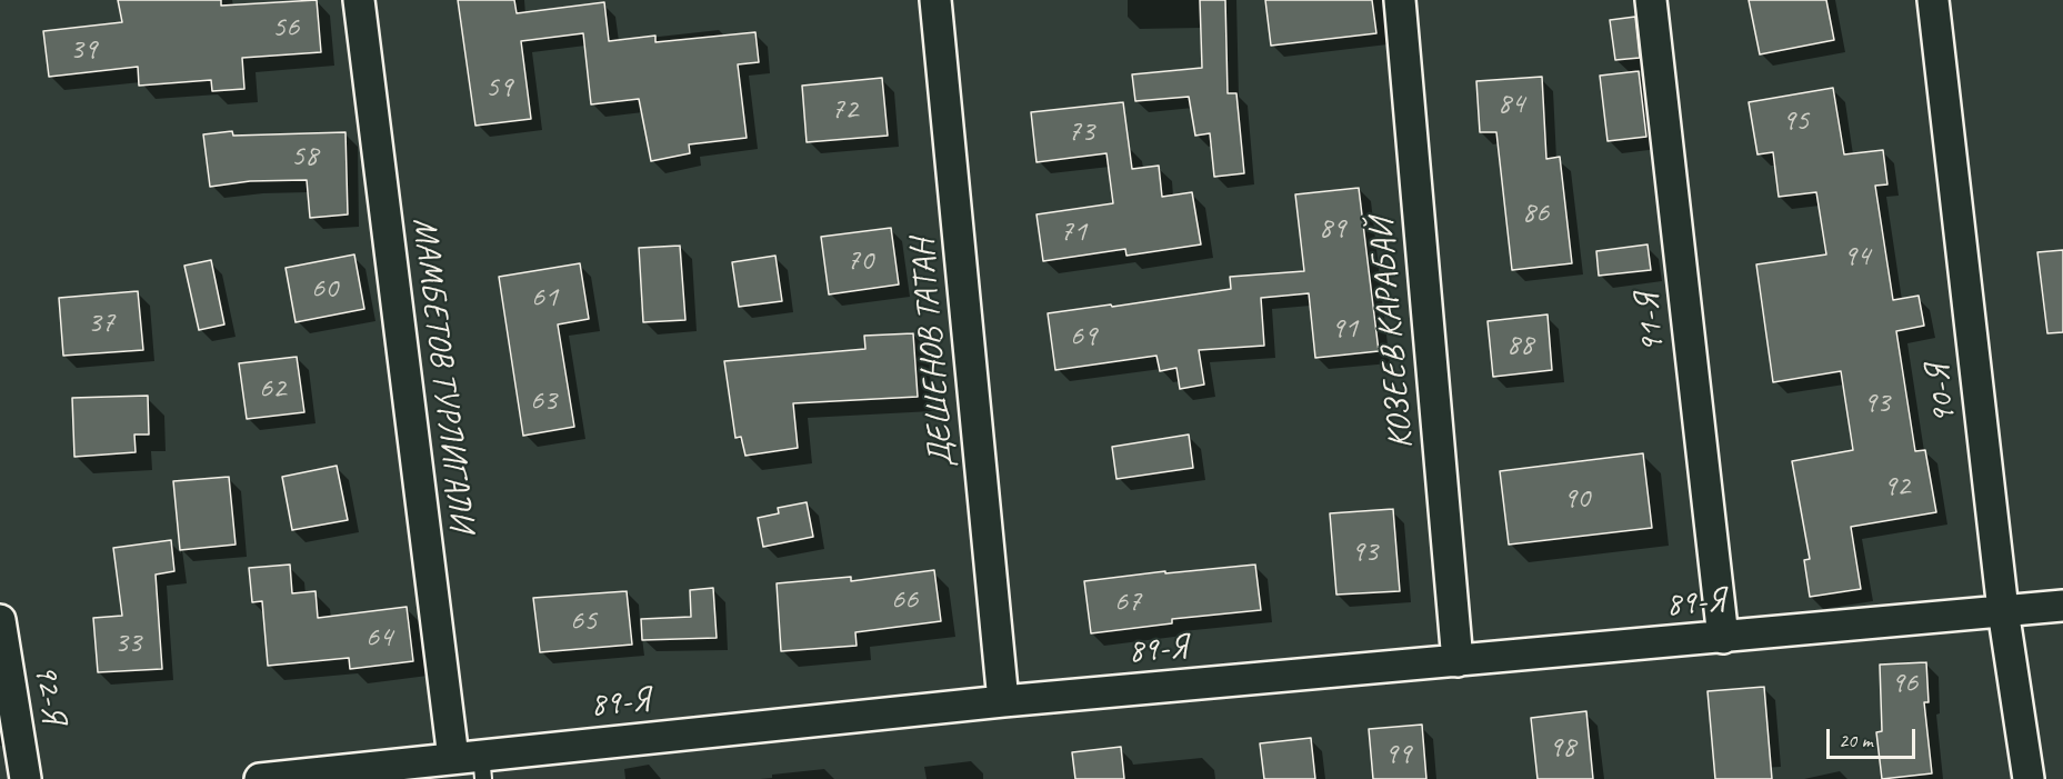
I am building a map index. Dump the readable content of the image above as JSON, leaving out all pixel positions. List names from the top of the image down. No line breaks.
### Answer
{"streets":{"street":["91-Я","КОЗЕЕВ КАРАБАЙ","ДЕШЕНОВ ТАТАН","МАМБЕТОВ ТУРЛИГАЛИ","90-Я","89-Я","92-Я"]},"crossings":[["91-Я","89-Я"],["КОЗЕЕВ КАРАБАЙ","89-Я"],["ДЕШЕНОВ ТАТАН","89-Я"],["МАМБЕТОВ ТУРЛИГАЛИ","89-Я"],["90-Я","89-Я"]],"house_numbers":["56","39","59","84","72","95","73","58","86","89","71","94","70","60","61","37","91","69","88","62","63","93","92","90","93","66","67","65","64","33","96","98","99"],"scale_bar":"20 m"}
